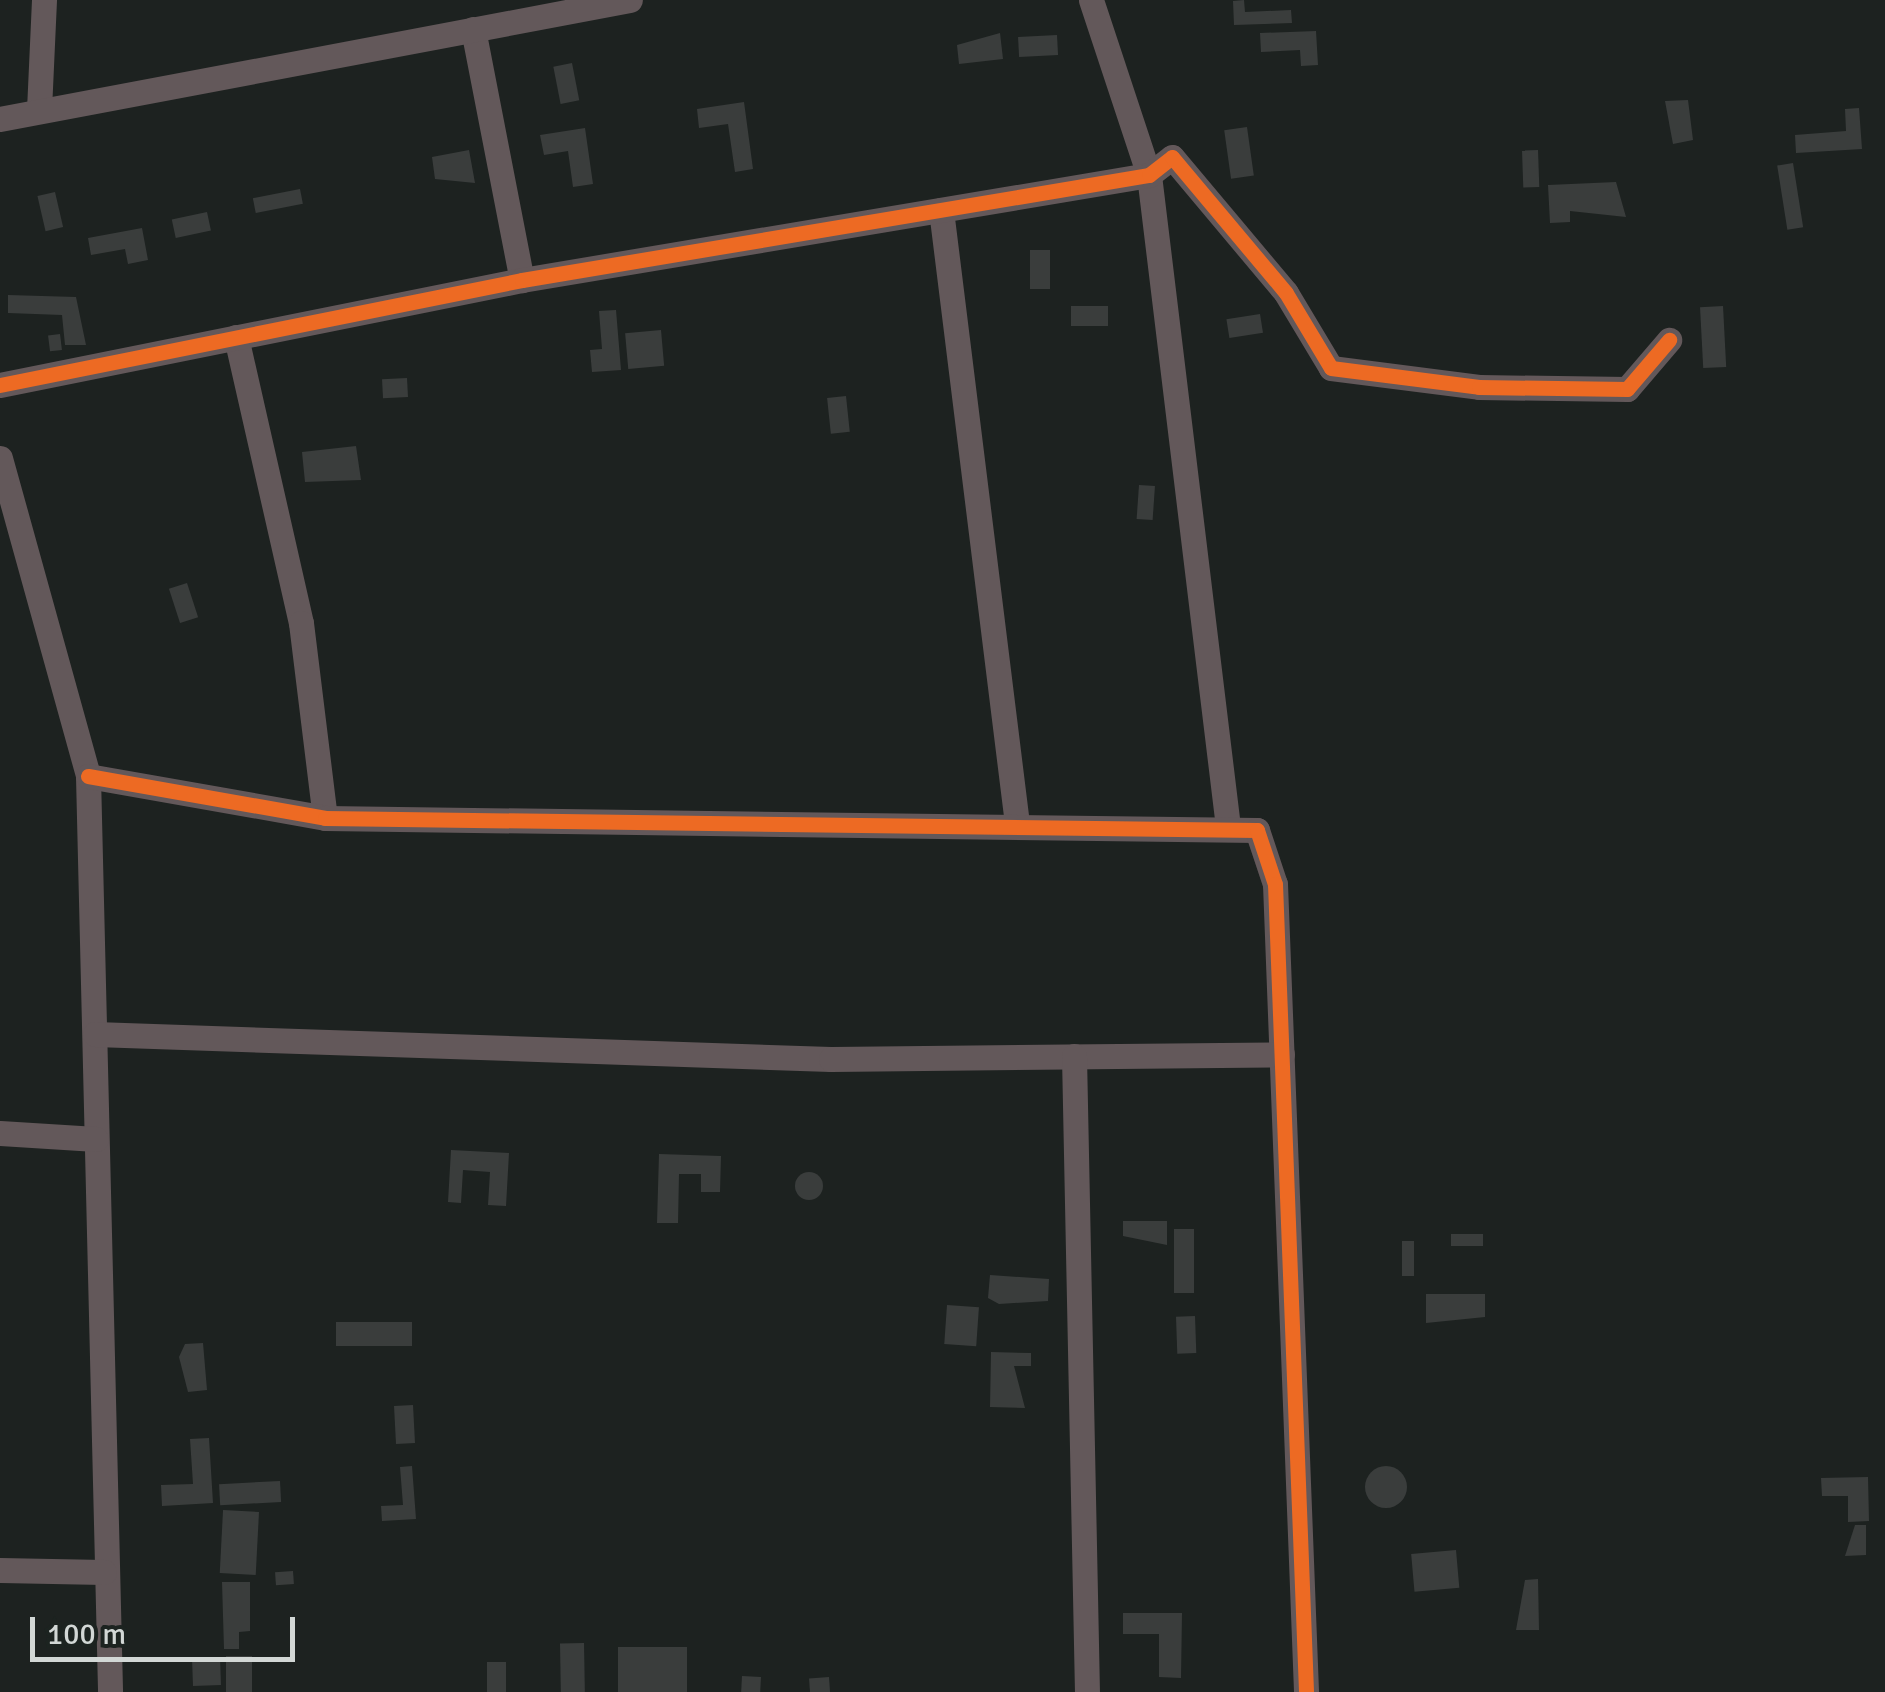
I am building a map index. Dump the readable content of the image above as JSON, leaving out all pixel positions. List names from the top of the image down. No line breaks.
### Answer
{"scale_bar":"100 m"}
